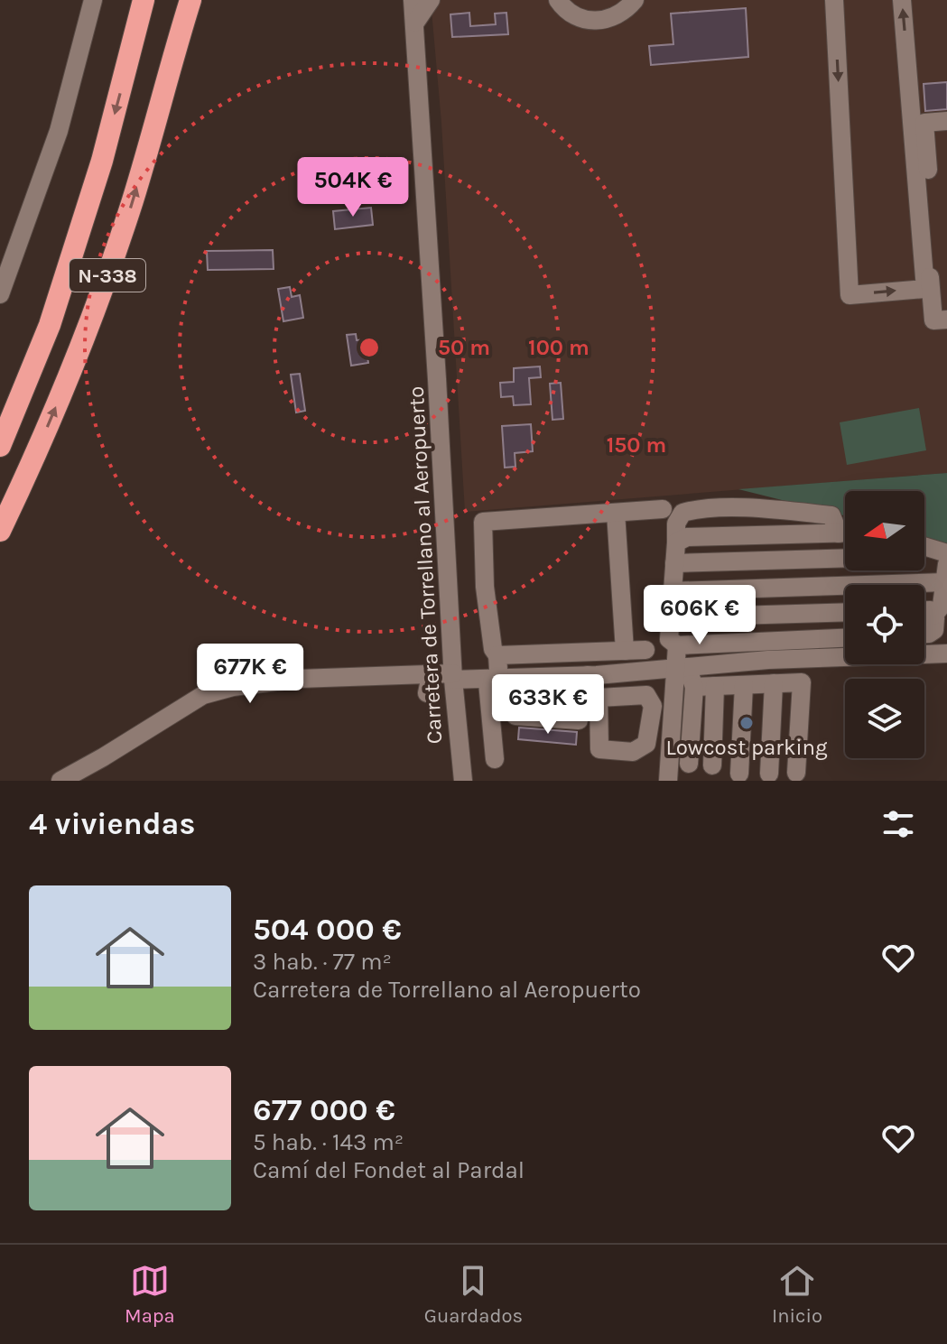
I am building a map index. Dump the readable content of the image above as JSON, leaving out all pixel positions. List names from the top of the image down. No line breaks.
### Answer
{"streets":{"highway":["N-338"],"street":["Carretera de Torrellano al Aeropuerto"]},"places":["Lowcost parking"],"north":"left","page":{"price":["504K €","606K €","677K €","633K €"],"heading":"4 viviendas","list":[{"name":"504 000 €","note":"3 hab. · 77 m² · Carretera de Torrellano al Aeropuerto"},{"name":"677 000 €","note":"5 hab. · 143 m² · Camí del Fondet al Pardal"}],"tabs":["Mapa","Guardados","Inicio"]},"rings":["50 m","100 m","150 m"]}
